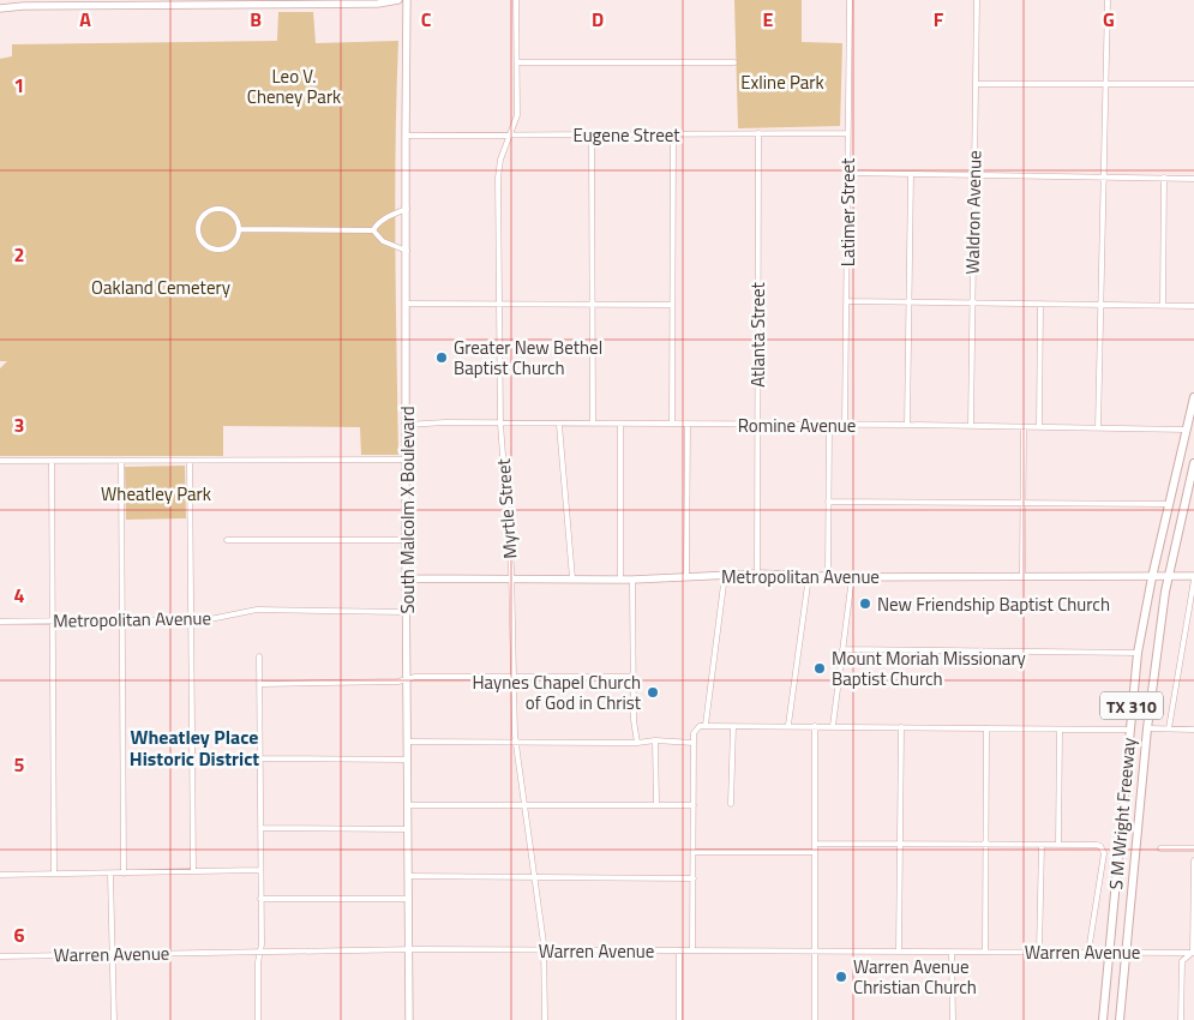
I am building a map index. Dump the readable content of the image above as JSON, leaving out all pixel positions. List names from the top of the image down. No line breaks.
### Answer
{"streets":{"main road":["TX 310","S M Wright Freeway"],"street":["Eugene Street","Latimer Street","Waldron Avenue","Atlanta Street","Romine Avenue","Myrtle Street","South Malcolm X Boulevard","Metropolitan Avenue","Warren Avenue"]},"crossings":[["Eugene Street","Latimer Street"],["Eugene Street","Atlanta Street"],["Eugene Street","Myrtle Street"],["Eugene Street","South Malcolm X Boulevard"],["Latimer Street","Romine Avenue"],["Waldron Avenue","Romine Avenue"],["Atlanta Street","Romine Avenue"],["Atlanta Street","Metropolitan Avenue"],["Romine Avenue","Myrtle Street"],["Romine Avenue","South Malcolm X Boulevard"],["Romine Avenue","S M Wright Freeway"],["Myrtle Street","Metropolitan Avenue"],["Myrtle Street","Warren Avenue"],["South Malcolm X Boulevard","Metropolitan Avenue"],["South Malcolm X Boulevard","Warren Avenue"],["Metropolitan Avenue","S M Wright Freeway"],["S M Wright Freeway","Warren Avenue"]],"districts":["Wheatley Place Historic District"],"parks":["Leo V. Cheney Park","Exline Park","Oakland Cemetery","Wheatley Park"],"places":["Greater New Bethel Baptist Church","New Friendship Baptist Church","Mount Moriah Missionary Baptist Church","Haynes Chapel Church of God in Christ","Warren Avenue Christian Church"],"grid":{"columns":["A","B","C","D","E","F","G"],"rows":["1","2","3","4","5","6"]}}
